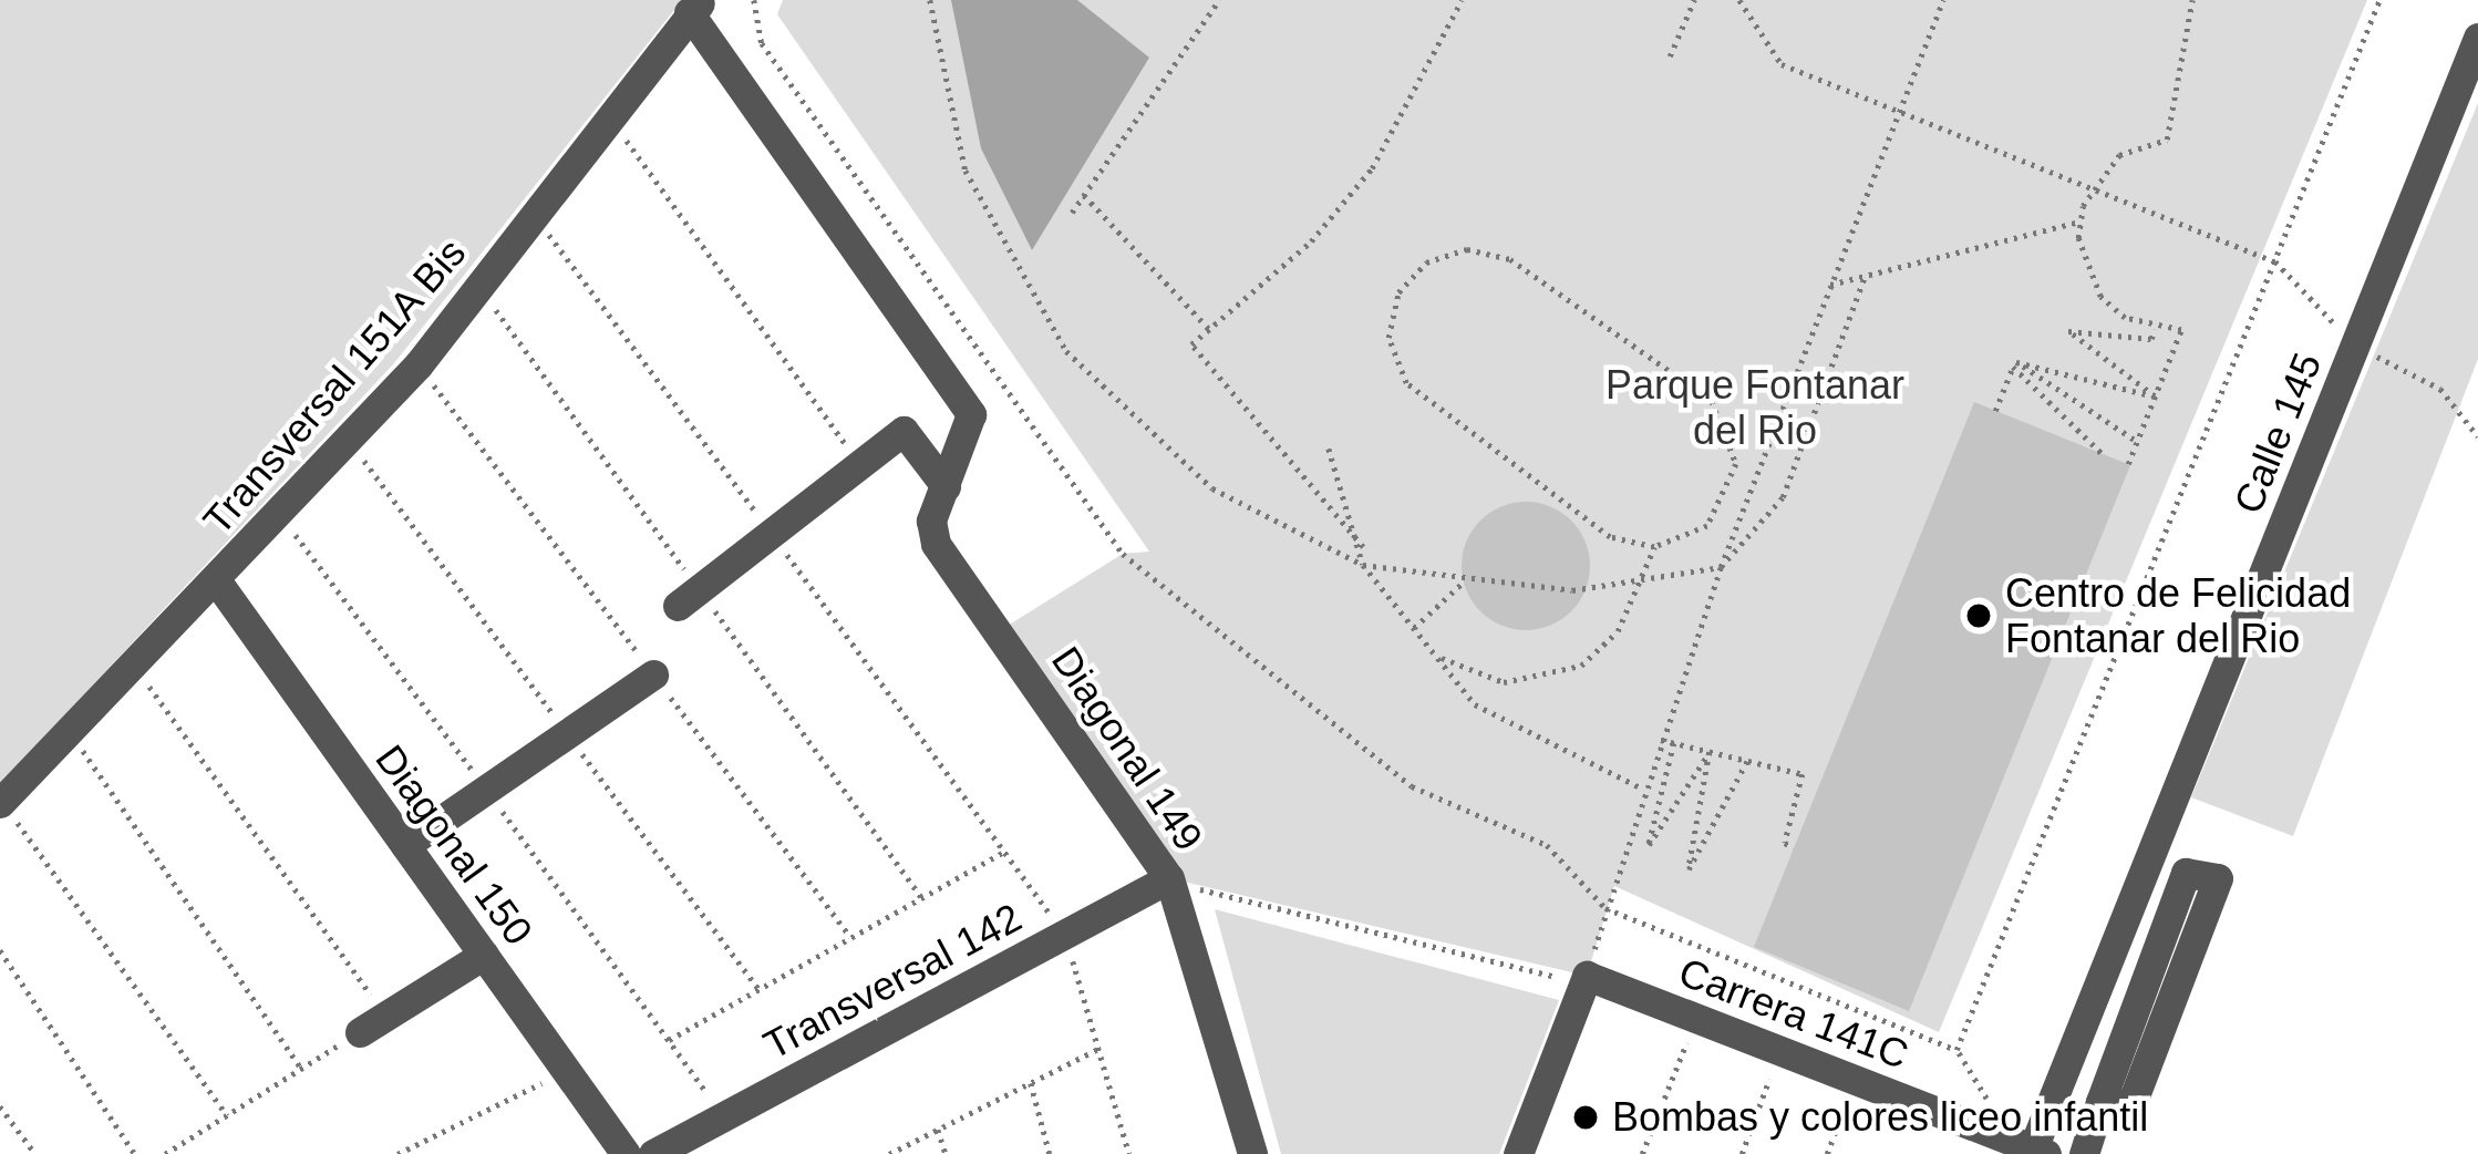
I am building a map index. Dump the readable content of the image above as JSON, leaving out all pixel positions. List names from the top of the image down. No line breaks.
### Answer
{"streets":{"street":["Transversal 151A Bis","Calle 145","Diagonal 149","Diagonal 150","Transversal 142","Carrera 141C"]},"crossings":[["Transversal 151A Bis","Diagonal 150"],["Calle 145","Carrera 141C"],["Diagonal 149","Transversal 142"]],"parks":["Parque Fontanar del Rio"],"places":["Centro de Felicidad Fontanar del Rio","Bombas y colores liceo infantil"]}
